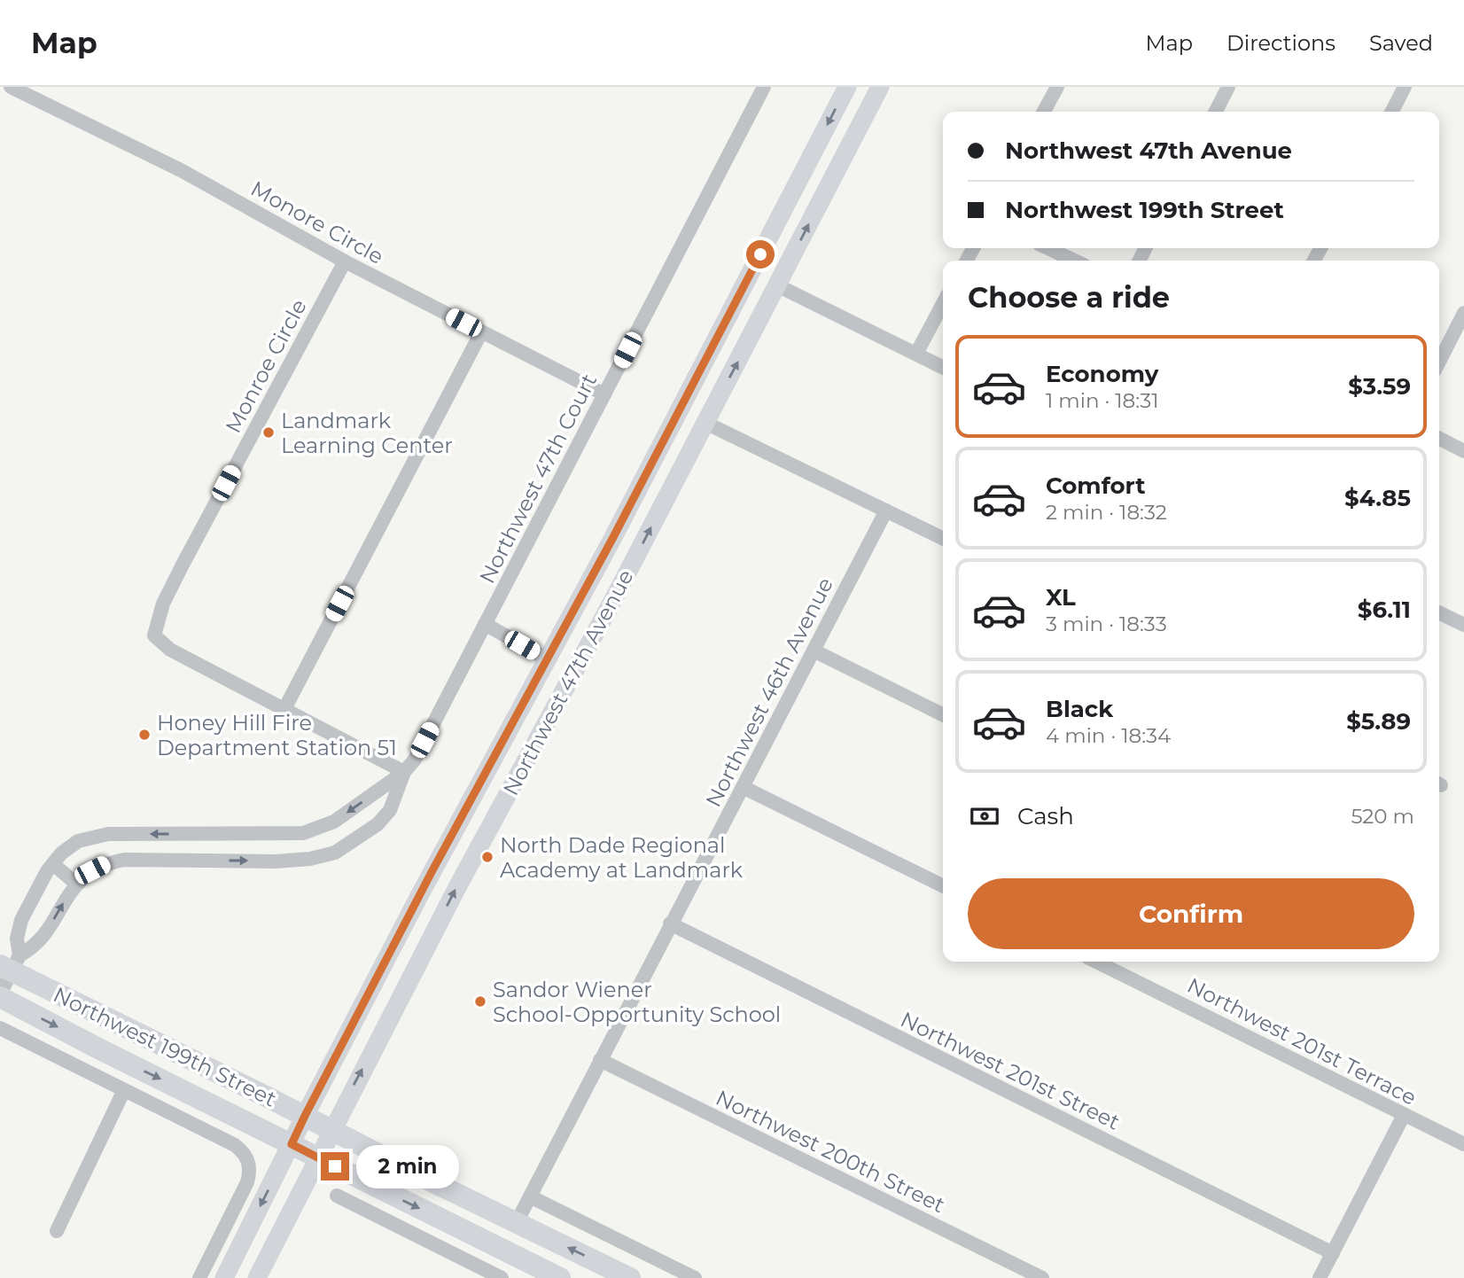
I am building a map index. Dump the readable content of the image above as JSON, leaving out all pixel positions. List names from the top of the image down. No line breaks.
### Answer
{"streets":{"main road":["Northwest 47th Avenue","Northwest 199th Street"],"street":["Monore Circle","Monroe Circle","Northwest 47th Court","Northwest 46th Avenue","Northwest 201st Terrace","Northwest 201st Street","Northwest 200th Street"]},"crossings":[["Monore Circle","Monroe Circle"],["Monore Circle","Northwest 47th Court"],["Monroe Circle","Northwest 47th Court"],["Northwest 47th Avenue","Northwest 199th Street"],["Northwest 46th Avenue","Northwest 199th Street"],["Northwest 46th Avenue","Northwest 201st Street"],["Northwest 46th Avenue","Northwest 200th Street"]],"places":["Landmark Learning Center","Honey Hill Fire Department Station 51","North Dade Regional Academy at Landmark","Sandor Wiener School-Opportunity School"],"page":{"header":"Map","nav":["Map","Directions","Saved"],"banner":["Northwest 47th Avenue","Northwest 199th Street"],"heading":"Choose a ride","list":[{"name":"Economy","note":"1 min · 18:31","value":"$3.59"},{"name":"Comfort","note":"2 min · 18:32","value":"$4.85"},{"name":"XL","note":"3 min · 18:33","value":"$6.11"},{"name":"Black","note":"4 min · 18:34","value":"$5.89"}],"pay":["Cash","520 m"],"buttons":"Confirm","bubble":"2 min"}}
